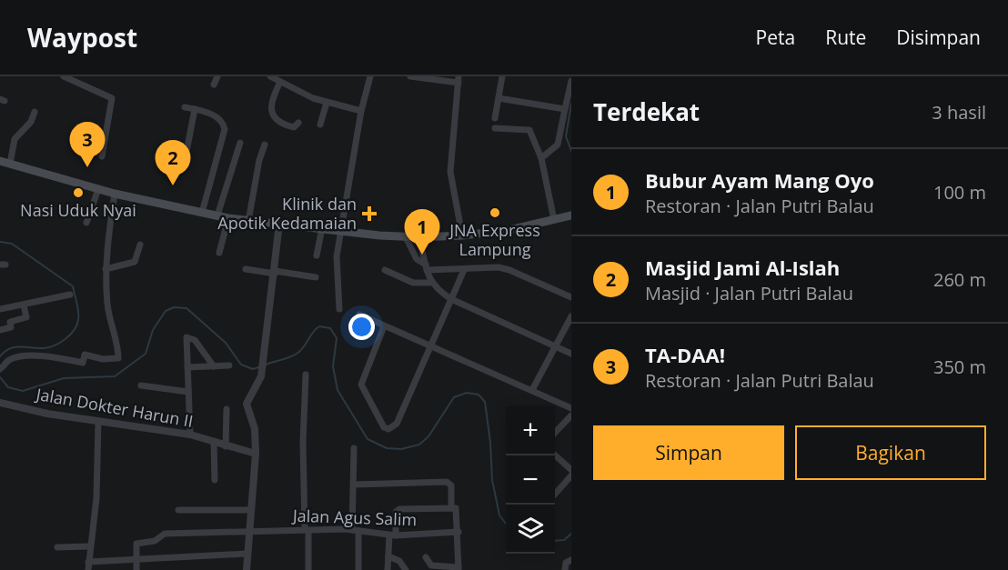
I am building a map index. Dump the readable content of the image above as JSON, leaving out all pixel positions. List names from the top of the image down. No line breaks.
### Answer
{"streets":{"street":["Jalan Dokter Harun II","Jalan Agus Salim"]},"places":{"other":["Nasi Uduk Nyai","JNA Express Lampung"],"health":["Klinik dan Apotik Kedamaian"]},"page":{"header":"Waypost","nav":["Peta","Rute","Disimpan"],"heading":["Terdekat","3 hasil"],"pins":["3","2","1"],"list":[{"mark":"1","name":"Bubur Ayam Mang Oyo","note":"Restoran · Jalan Putri Balau","value":"100 m"},{"mark":"2","name":"Masjid Jami Al-Islah","note":"Masjid · Jalan Putri Balau","value":"260 m"},{"mark":"3","name":"TA-DAA!","note":"Restoran · Jalan Putri Balau","value":"350 m"}],"map_buttons":["+","−"],"buttons":["Simpan","Bagikan"]}}
